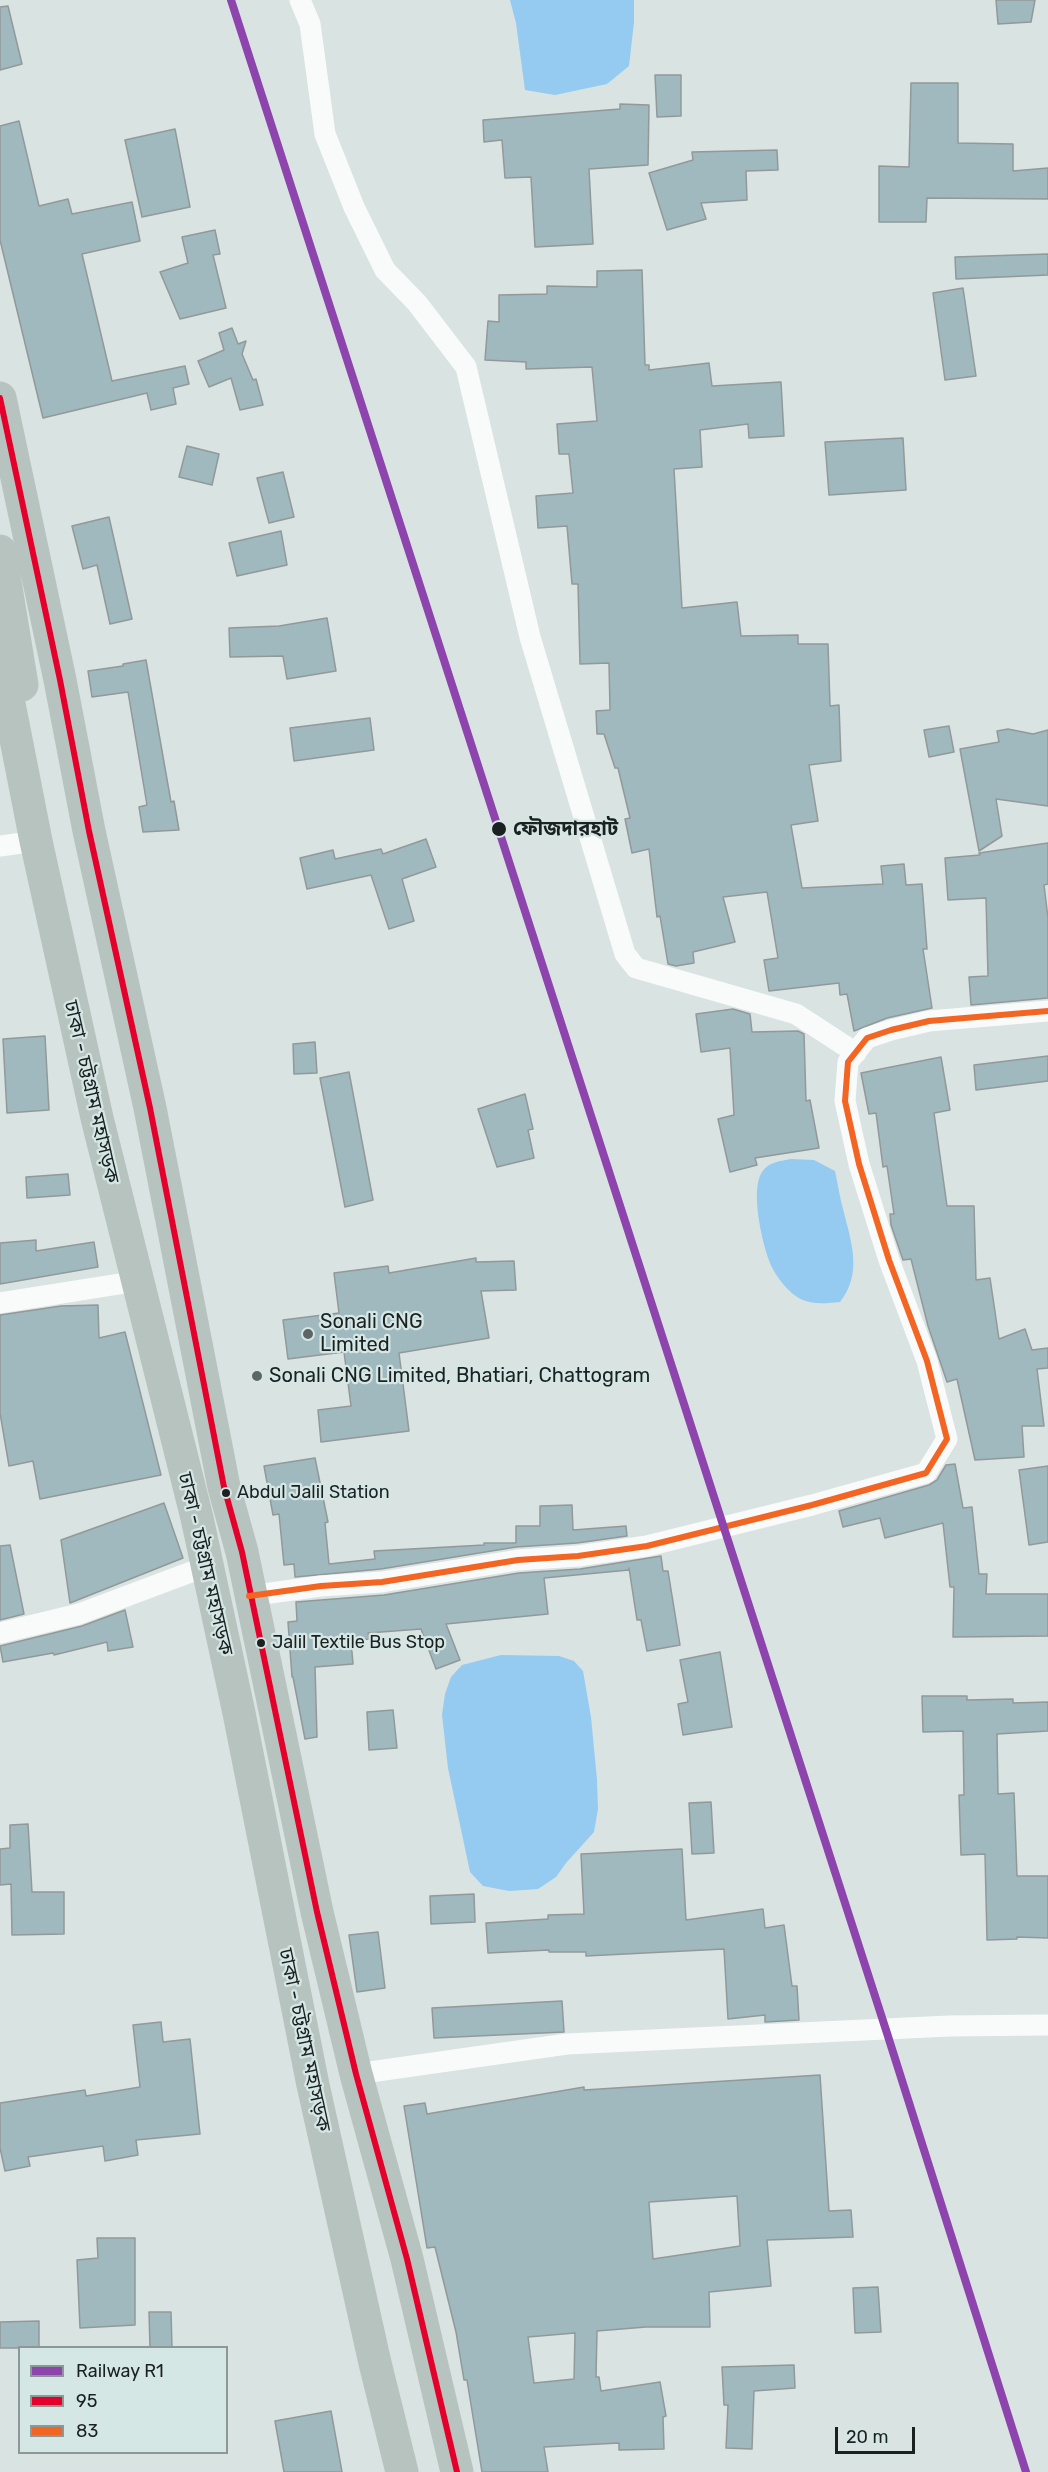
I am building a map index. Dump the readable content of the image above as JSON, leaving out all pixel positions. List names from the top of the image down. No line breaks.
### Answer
{"streets":{"highway":["ঢাকা - চট্টগ্রাম মহাসড়ক"]},"places":["ফৌজদারহাট","Sonali CNG Limited","Sonali CNG Limited, Bhatiari, Chattogram","Abdul Jalil Station","Jalil Textile Bus Stop"],"lines":["rail line R1","transit line 95","transit line 83"],"legend":["Railway R1","95","83"],"scale_bar":"20 m"}
